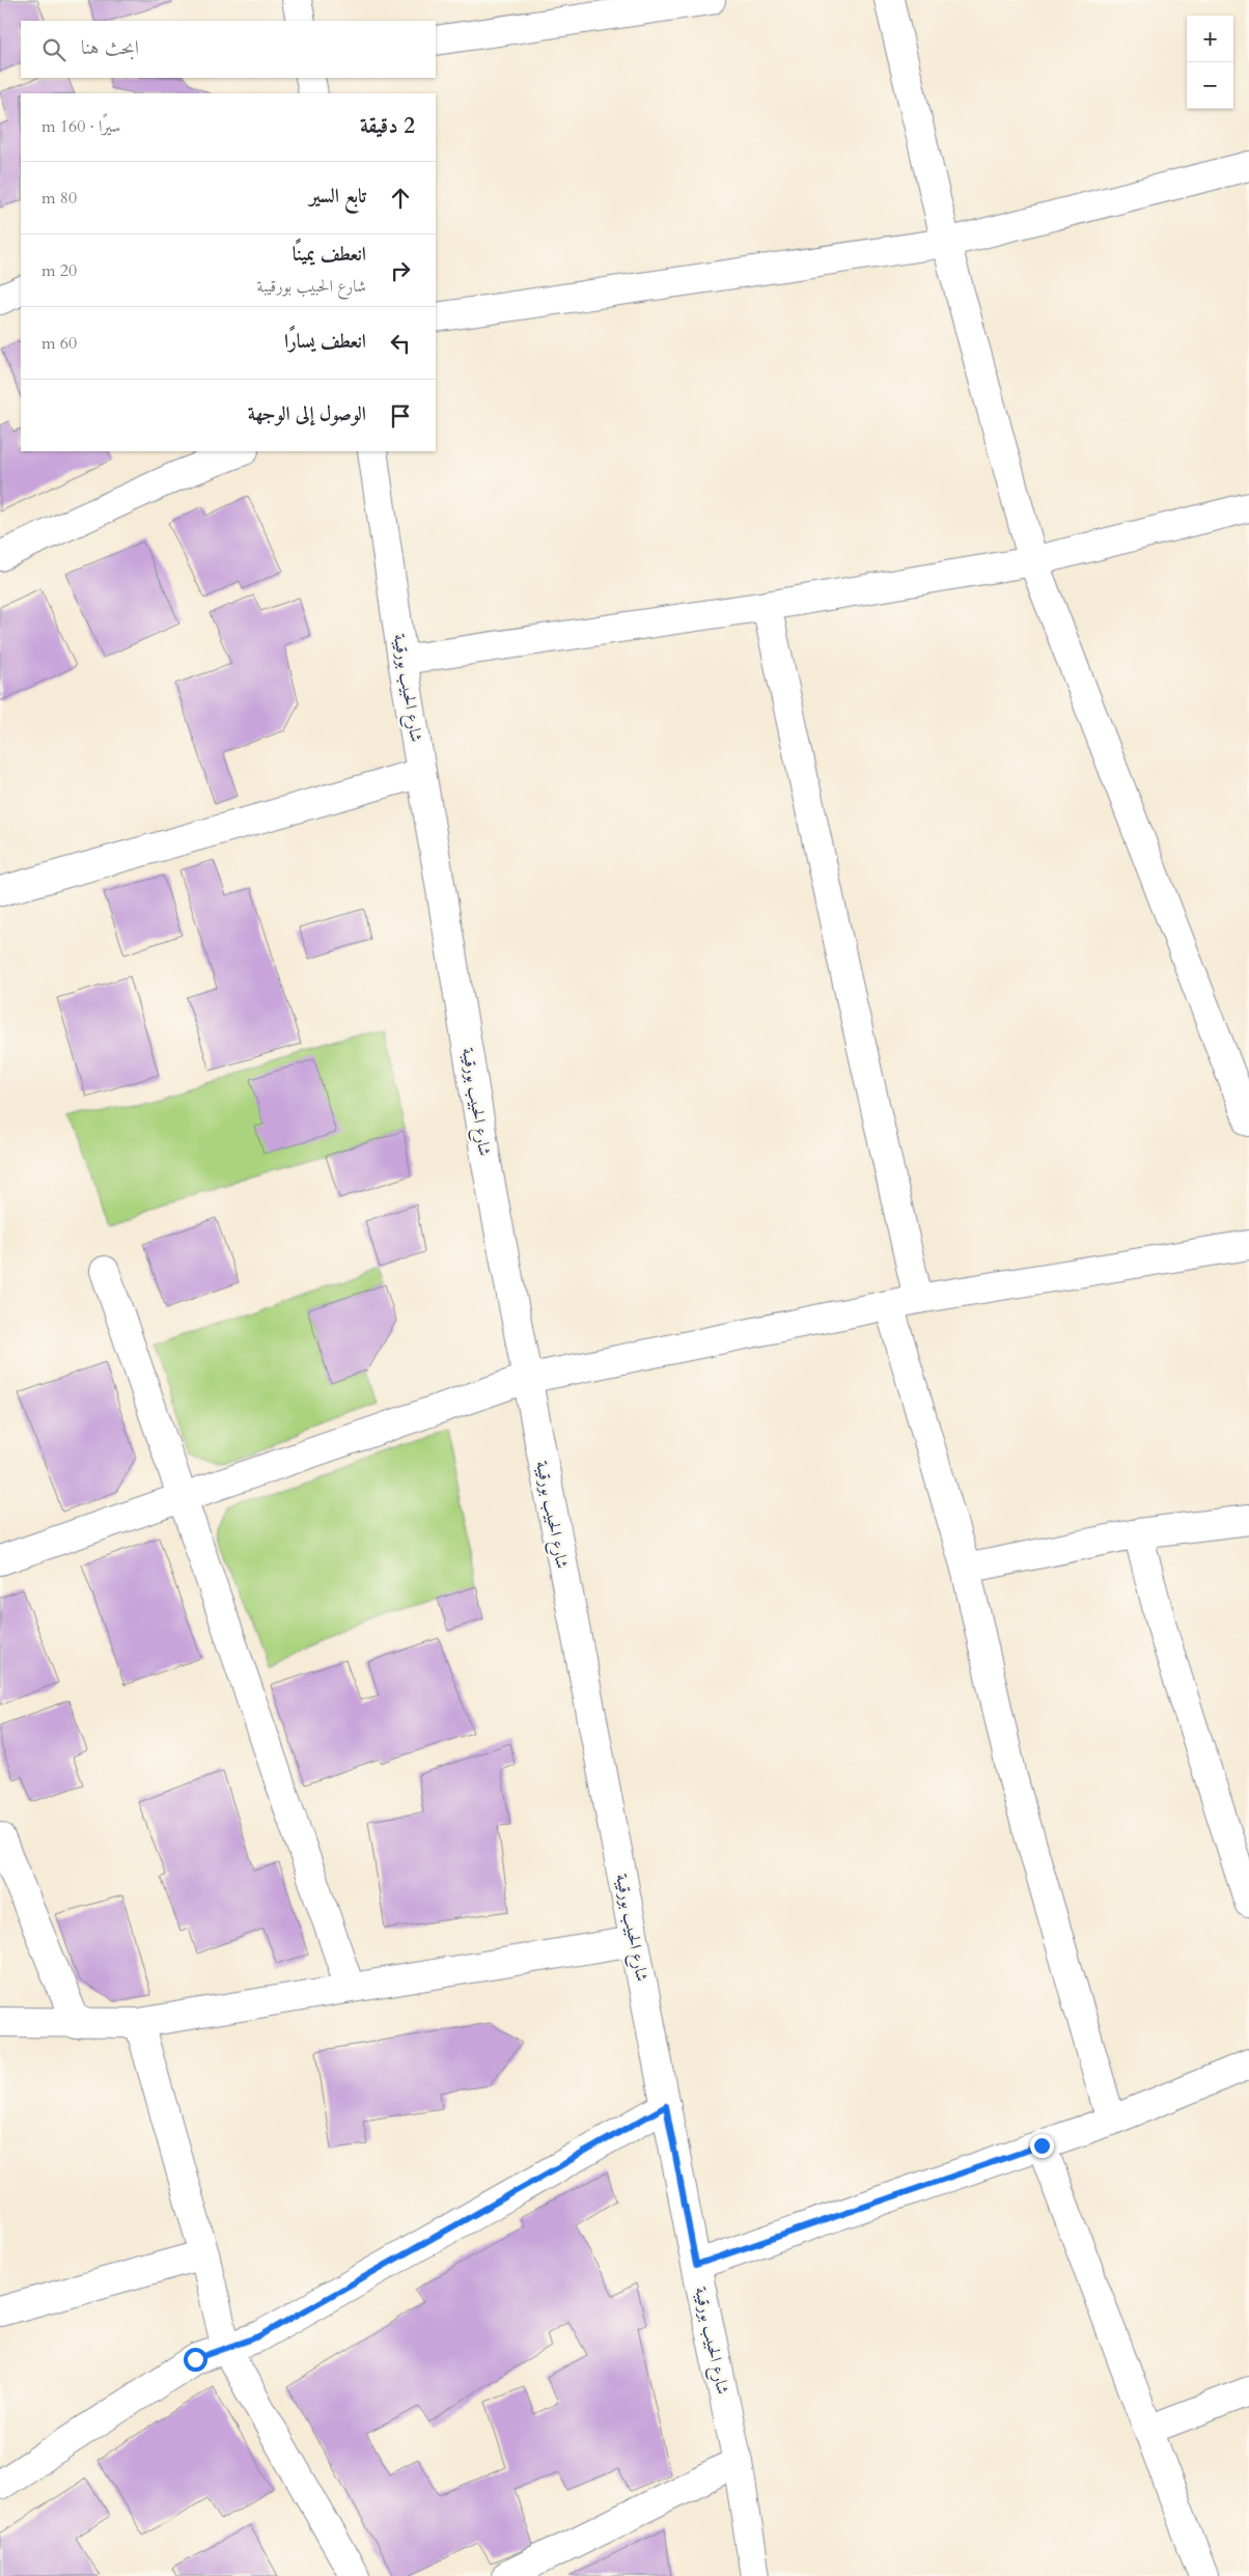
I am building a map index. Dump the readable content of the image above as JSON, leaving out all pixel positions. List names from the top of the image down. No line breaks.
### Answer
{"streets":{"street":["شارع الحبيب بورقيبة"]},"page":{"map_buttons":["+","−"],"search":"ابحث هنا","heading":["2 دقيقة","سيرًا · 160 m"],"list":[["تابع السير","80 m"],["انعطف يمينًا","شارع الحبيب بورقيبة","20 m"],["انعطف يسارًا","60 m"],"الوصول إلى الوجهة"]}}
